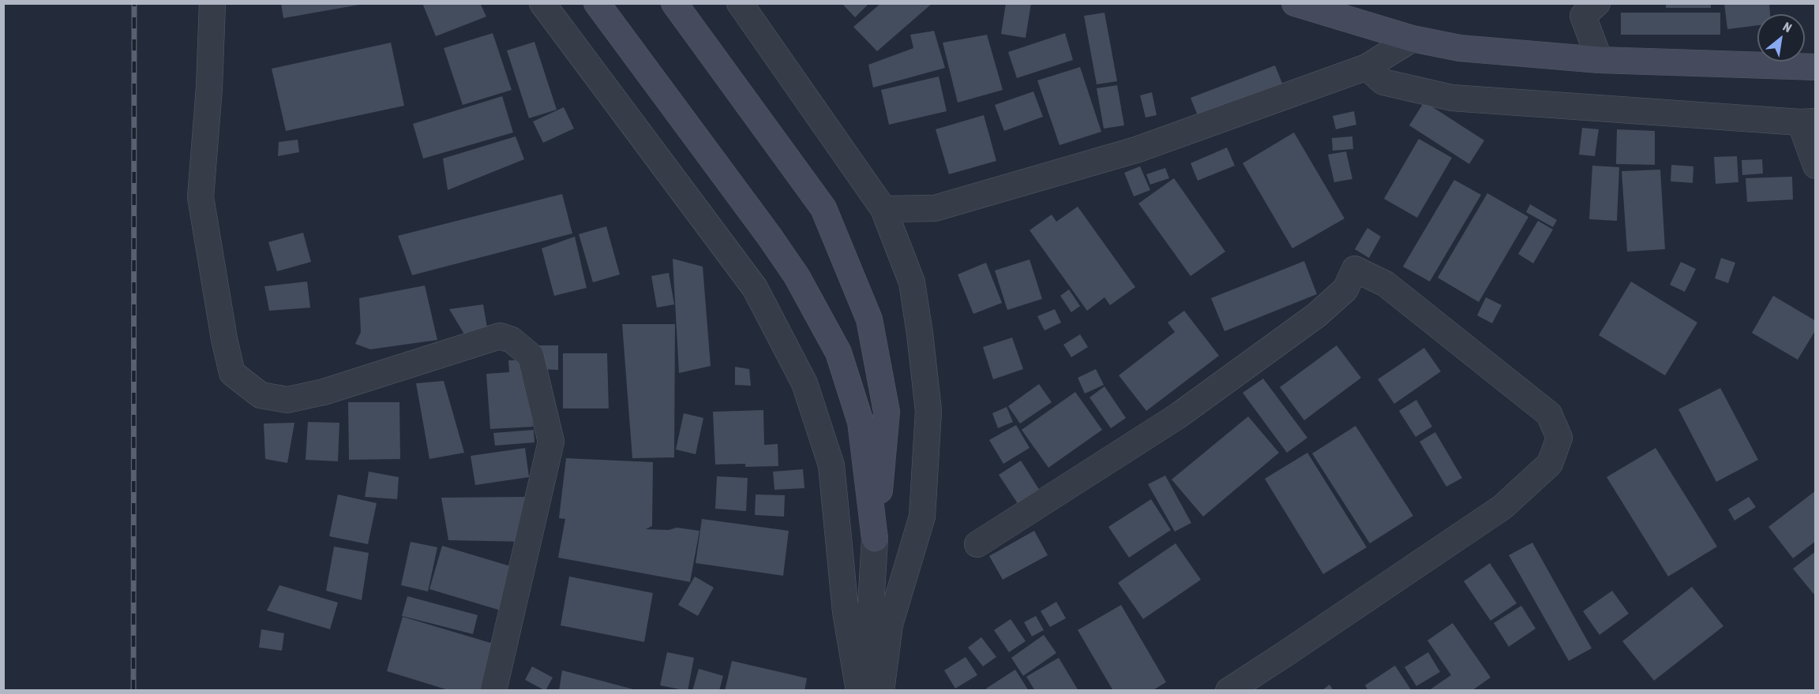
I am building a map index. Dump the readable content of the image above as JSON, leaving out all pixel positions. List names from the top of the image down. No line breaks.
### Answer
{"north":"top right"}
